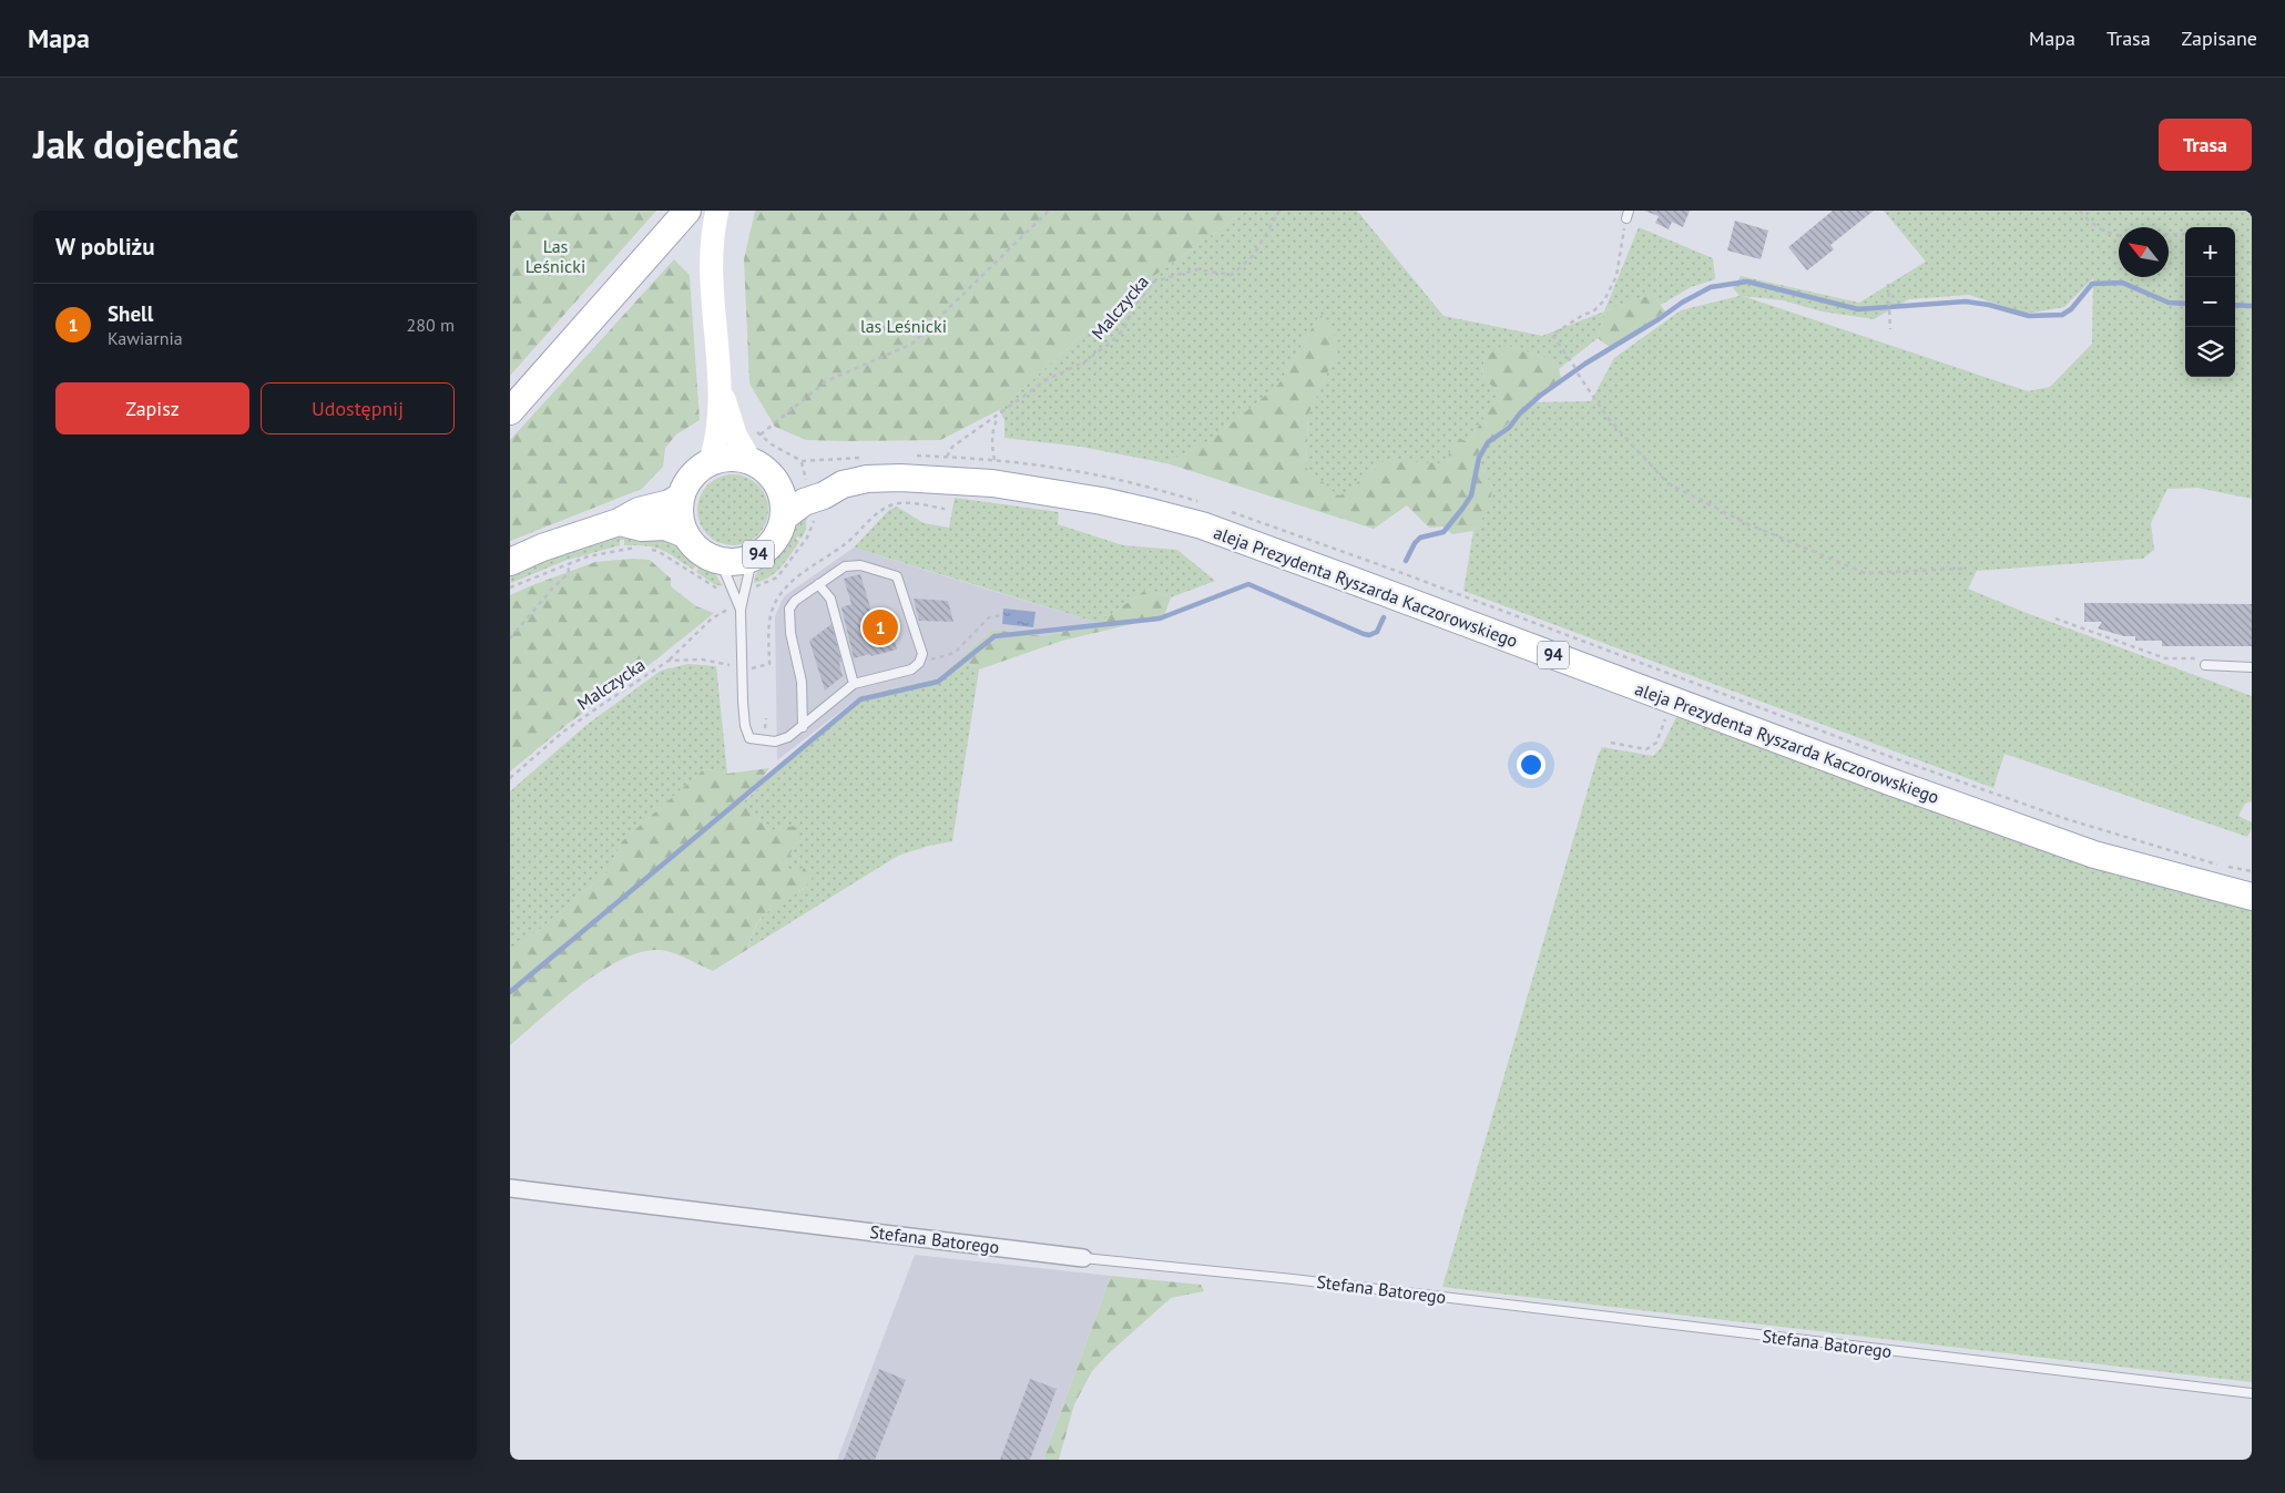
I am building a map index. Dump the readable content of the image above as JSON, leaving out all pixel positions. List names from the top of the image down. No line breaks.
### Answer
{"streets":{"main road":["94","aleja Prezydenta Ryszarda Kaczorowskiego"],"street":["Stefana Batorego"],"path":["Malczycka"]},"crossings":[["94","aleja Prezydenta Ryszarda Kaczorowskiego"]],"parks":["Las Leśnicki","las Leśnicki"],"north":"top left","page":{"header":"Mapa","nav":["Mapa","Trasa","Zapisane"],"title":"Jak dojechać","buttons":["Trasa",["Zapisz","Udostępnij"]],"heading":"W pobliżu","map_buttons":["+","−"],"list":[{"mark":"1","name":"Shell","note":"Kawiarnia","value":"280 m"}],"pins":"1"}}
